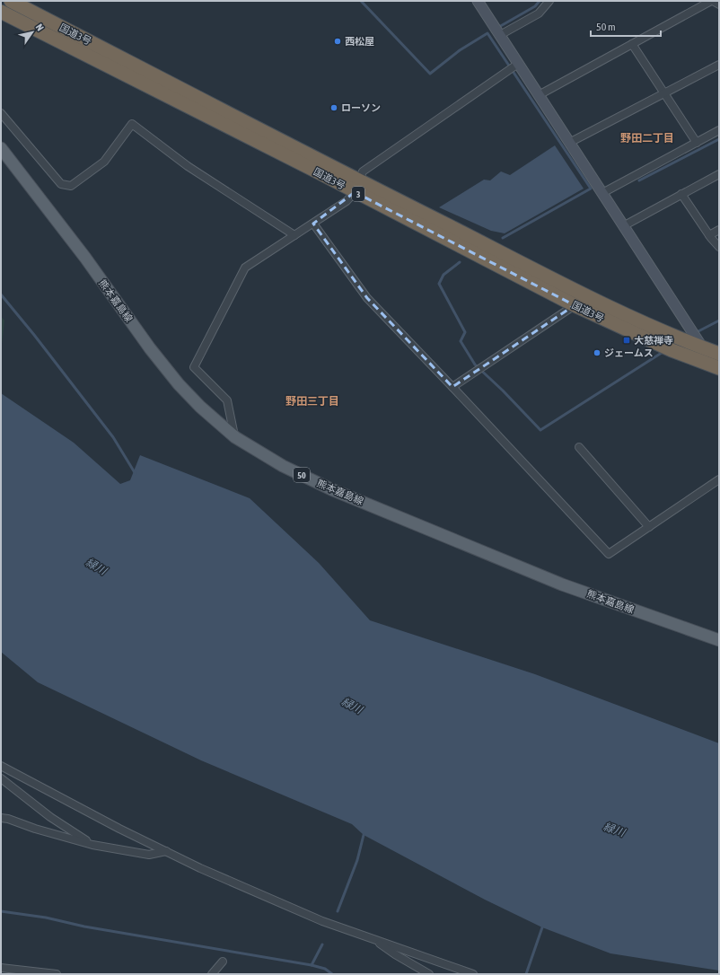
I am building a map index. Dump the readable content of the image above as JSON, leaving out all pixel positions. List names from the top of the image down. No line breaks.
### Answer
{"streets":{"highway":["国道3号","3"],"main road":["熊本嘉島線","50"]},"districts":["野田二丁目","野田三丁目"],"water":["緑川"],"places":{"other":["西松屋","ローソン","ジェームス"],"transit":["大慈禅寺"]},"scale_bar":"50 m","north":"top right"}
